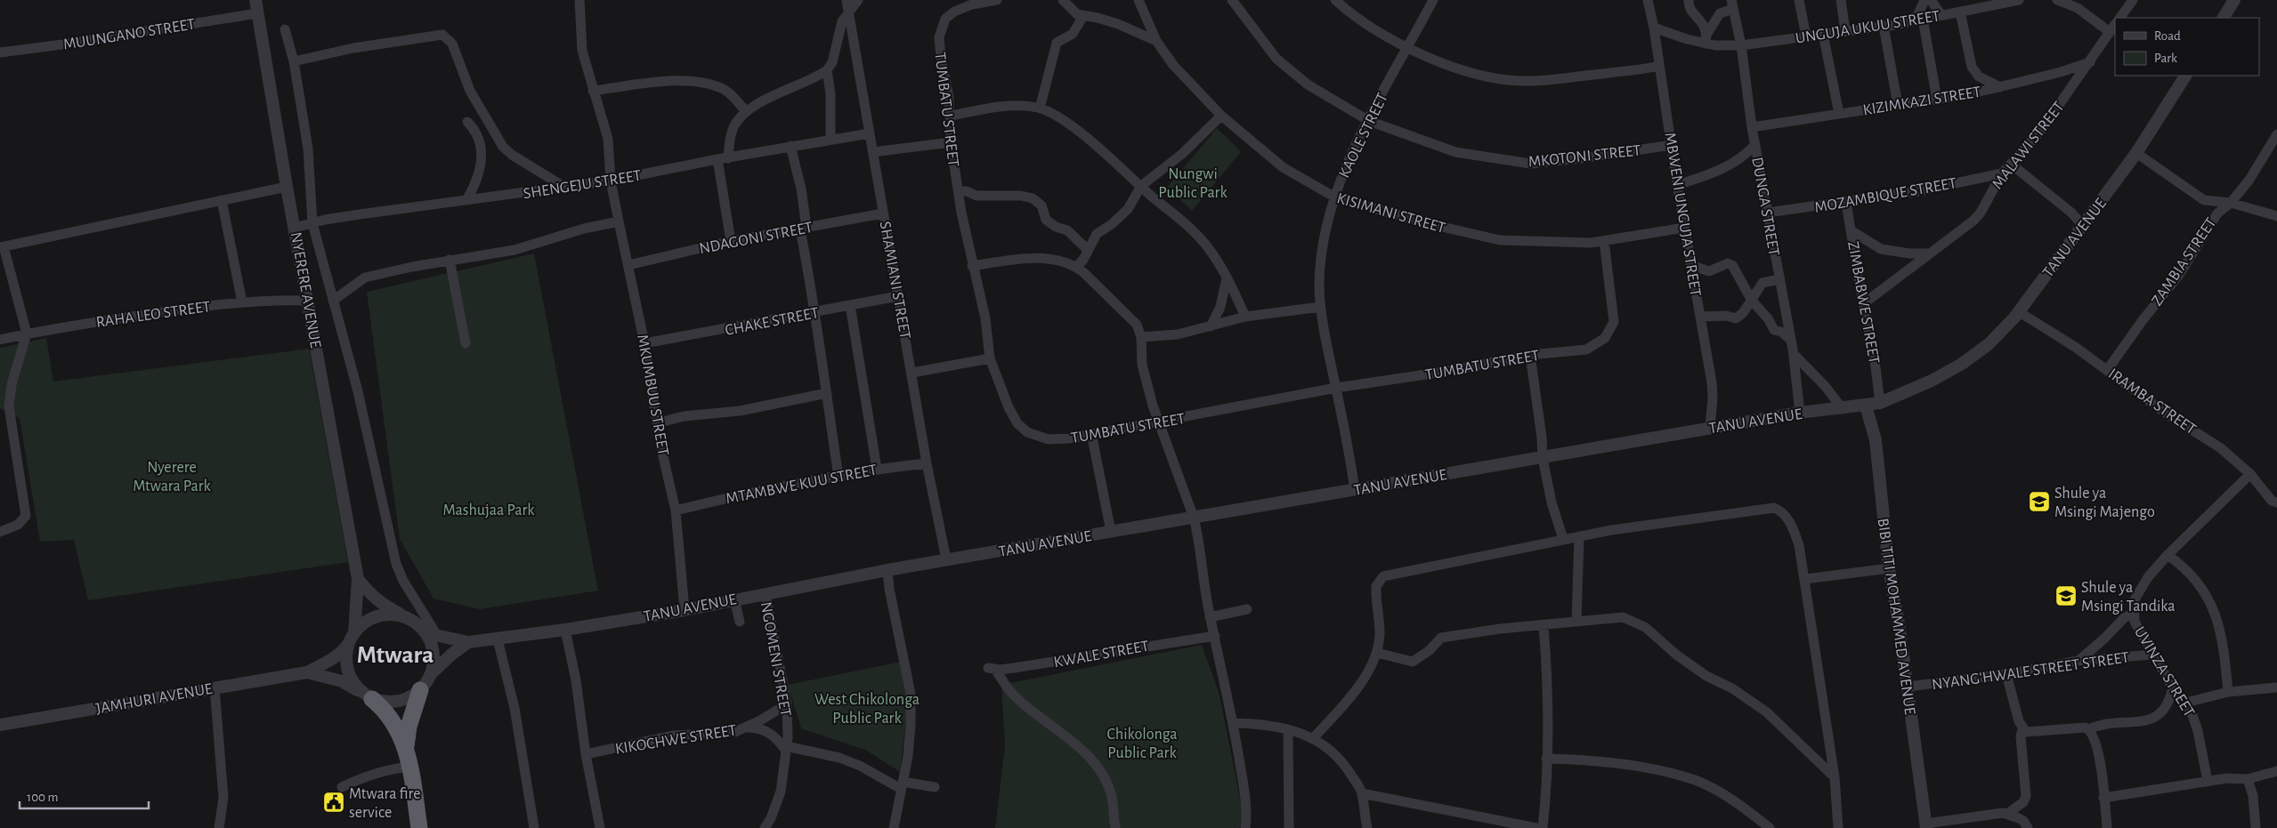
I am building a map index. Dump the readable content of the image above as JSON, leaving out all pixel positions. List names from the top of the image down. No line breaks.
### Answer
{"streets":{"street":["UNGUJA UKUU STREET","MUUNGANO STREET","KIZIMKAZI STREET","TUMBATU STREET","KAOLE STREET","MALAWI STREET","MKOTONI STREET","SHENGEJU STREET","MOZAMBIQUE STREET","DUNGA STREET","KISIMANI STREET","MBWENI UNGUJA STREET","NDAGONI STREET","TANU AVENUE","ZAMBIA STREET","SHAMIANI STREET","NYERERE AVENUE","ZIMBABWE STREET","RAHA LEO STREET","CHAKE STREET","MKUMBUU STREET","IRAMBA STREET","MTAMBWE KUU STREET","BIBI TITI MOHAMMED AVENUE","KWALE STREET","NGOMENI STREET","NYANG'HWALE STREET STREET","UVINZA STREET","JAMHURI AVENUE","KIKOCHWE STREET"]},"crossings":[["UNGUJA UKUU STREET","DUNGA STREET"],["UNGUJA UKUU STREET","MBWENI UNGUJA STREET"],["MUUNGANO STREET","NYERERE AVENUE"],["KIZIMKAZI STREET","MALAWI STREET"],["KIZIMKAZI STREET","DUNGA STREET"],["TUMBATU STREET","KAOLE STREET"],["TUMBATU STREET","KISIMANI STREET"],["KAOLE STREET","MKOTONI STREET"],["KAOLE STREET","KISIMANI STREET"],["KAOLE STREET","TANU AVENUE"],["MALAWI STREET","MOZAMBIQUE STREET"],["MALAWI STREET","ZIMBABWE STREET"],["MKOTONI STREET","MBWENI UNGUJA STREET"],["SHENGEJU STREET","SHAMIANI STREET"],["SHENGEJU STREET","NYERERE AVENUE"],["SHENGEJU STREET","MKUMBUU STREET"],["MOZAMBIQUE STREET","DUNGA STREET"],["MOZAMBIQUE STREET","ZIMBABWE STREET"],["DUNGA STREET","TANU AVENUE"],["KISIMANI STREET","MBWENI UNGUJA STREET"],["MBWENI UNGUJA STREET","TANU AVENUE"],["NDAGONI STREET","SHAMIANI STREET"],["NDAGONI STREET","MKUMBUU STREET"],["TANU AVENUE","SHAMIANI STREET"],["TANU AVENUE","NYERERE AVENUE"],["TANU AVENUE","ZIMBABWE STREET"],["TANU AVENUE","MKUMBUU STREET"],["TANU AVENUE","IRAMBA STREET"],["TANU AVENUE","BIBI TITI MOHAMMED AVENUE"],["TANU AVENUE","NGOMENI STREET"],["ZAMBIA STREET","IRAMBA STREET"],["SHAMIANI STREET","CHAKE STREET"],["SHAMIANI STREET","MTAMBWE KUU STREET"],["NYERERE AVENUE","RAHA LEO STREET"],["CHAKE STREET","MKUMBUU STREET"],["MKUMBUU STREET","MTAMBWE KUU STREET"],["IRAMBA STREET","UVINZA STREET"],["BIBI TITI MOHAMMED AVENUE","NYANG'HWALE STREET STREET"],["NGOMENI STREET","KIKOCHWE STREET"],["NYANG'HWALE STREET STREET","UVINZA STREET"]],"districts":["Mtwara"],"parks":["Nungwi Public Park","Nyerere Mtwara Park","Mashujaa Park","West Chikolonga Public Park","Chikolonga Public Park"],"places":{"school or university":["Shule ya Msingi Majengo","Shule ya Msingi Tandika"],"public building":["Mtwara fire service"]},"legend":["Road","Park"],"scale_bar":"100 m"}
